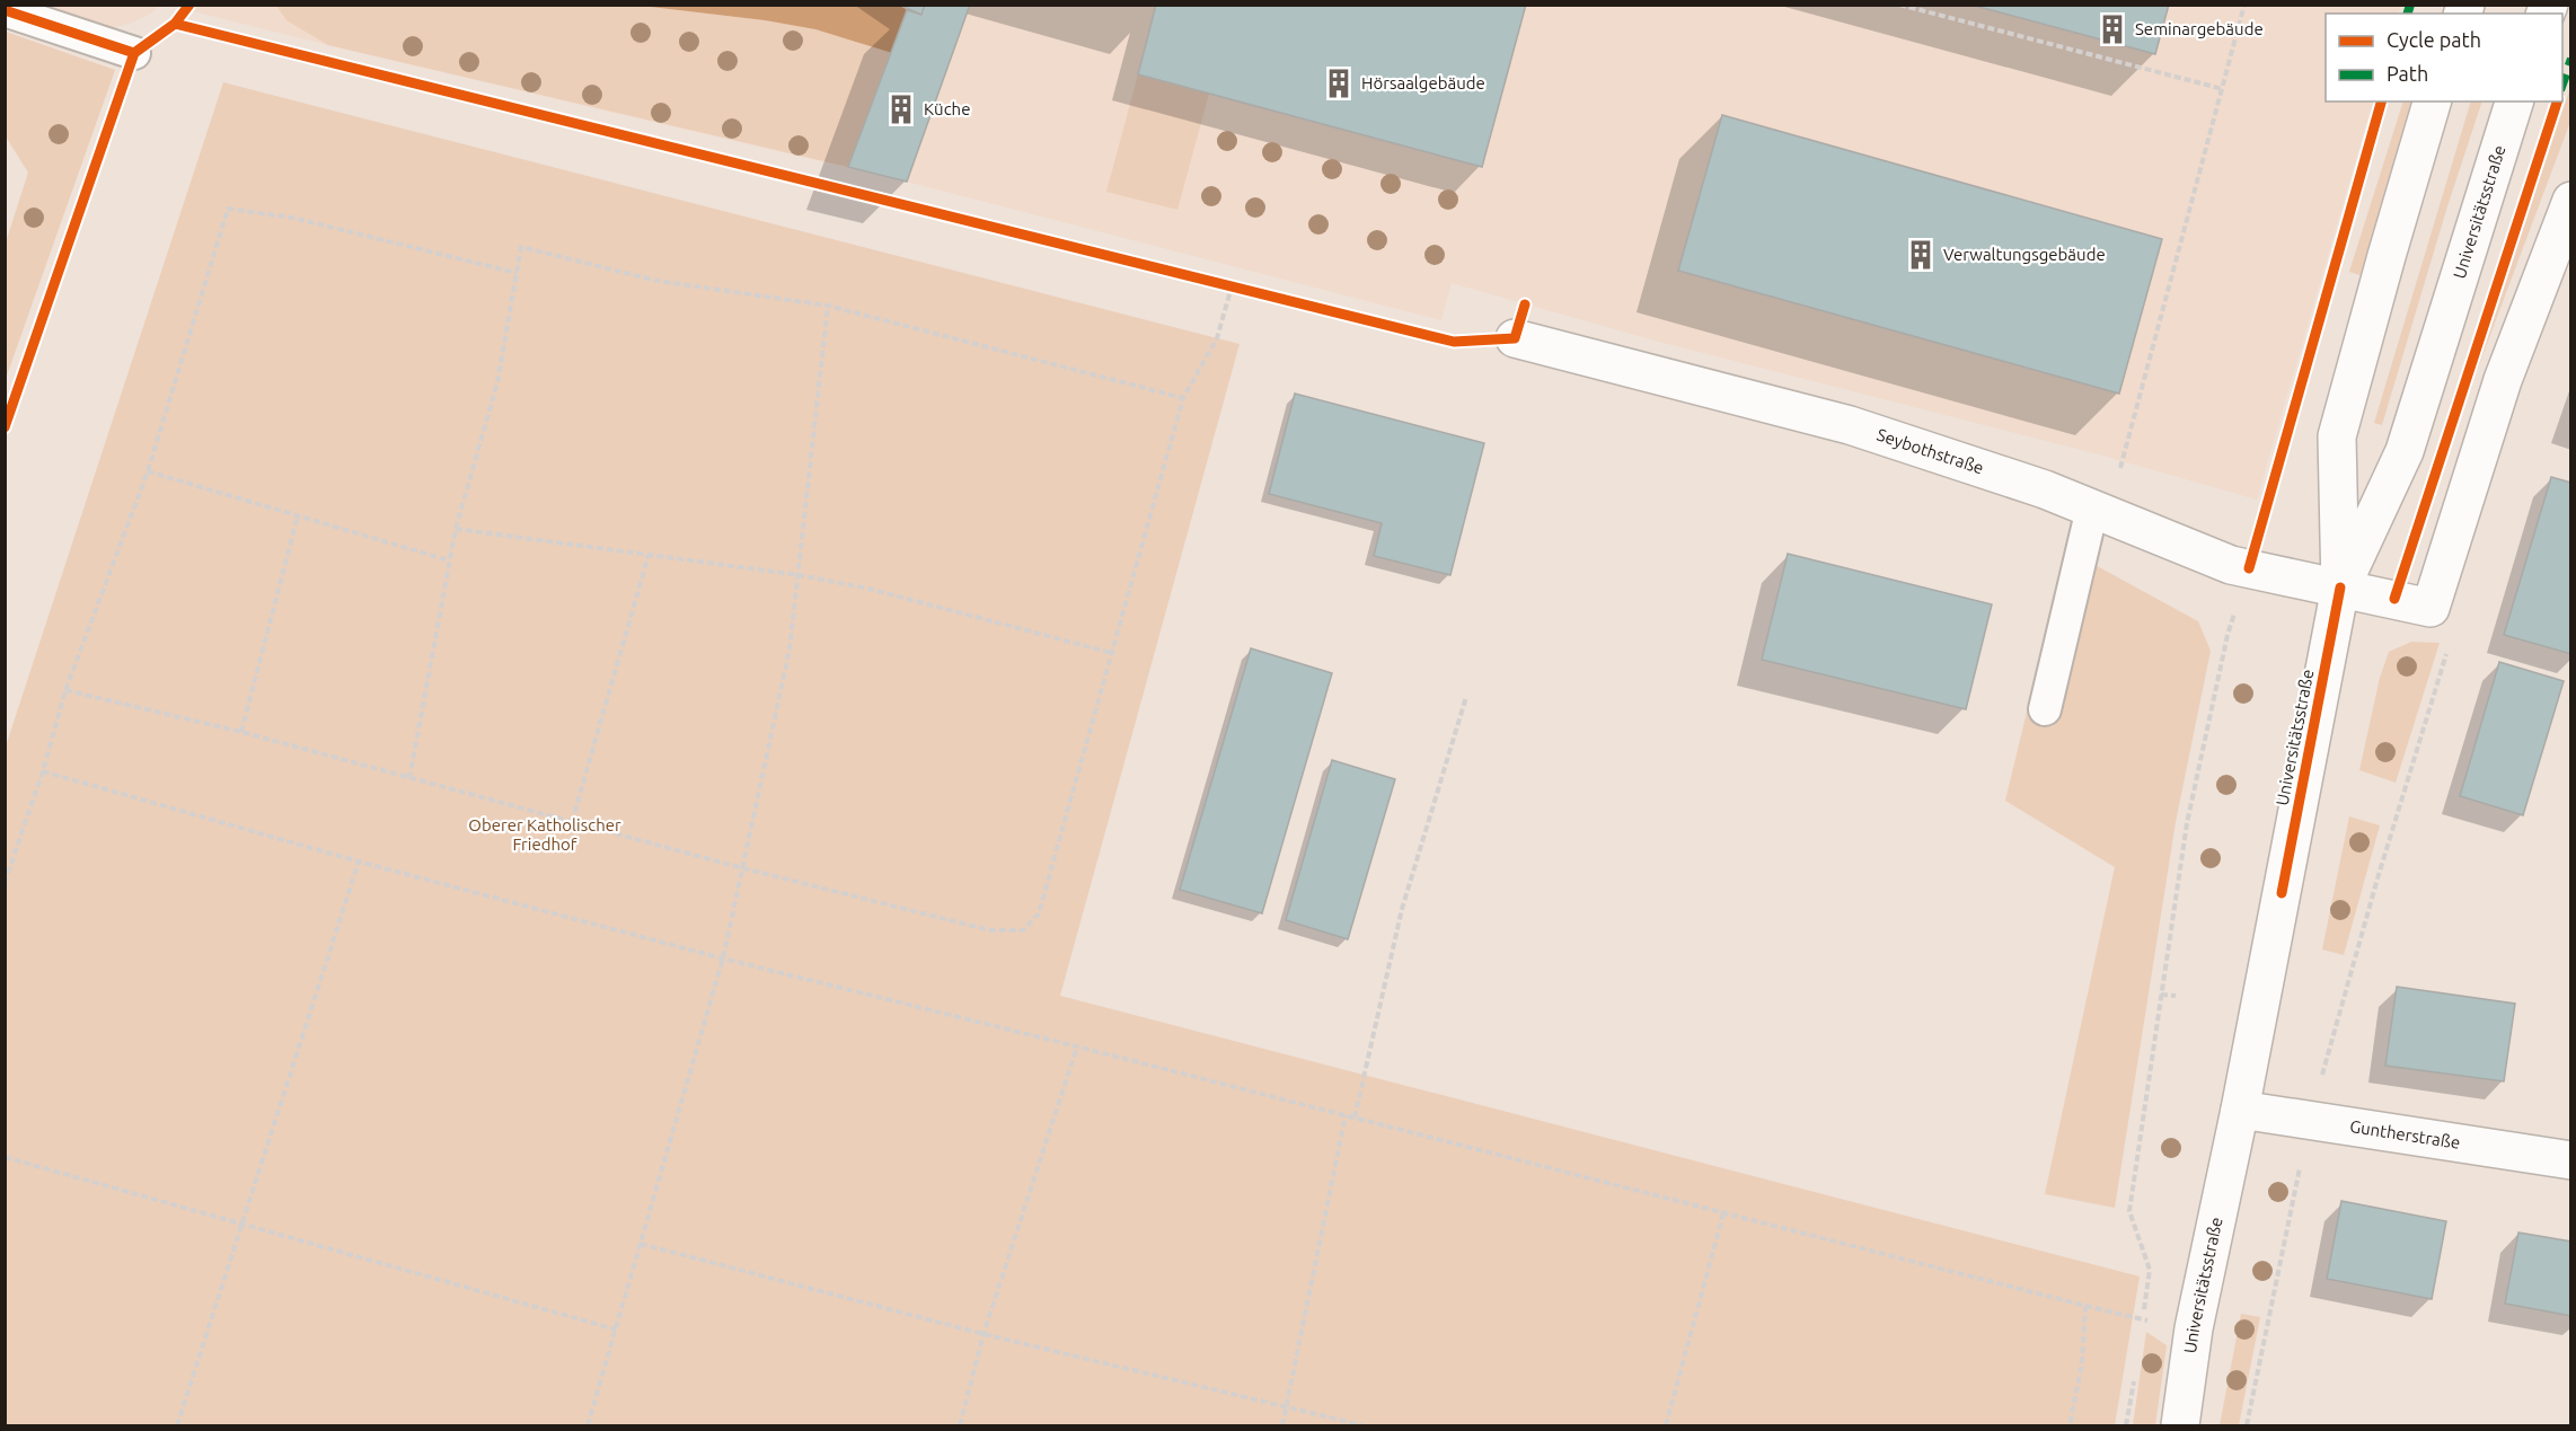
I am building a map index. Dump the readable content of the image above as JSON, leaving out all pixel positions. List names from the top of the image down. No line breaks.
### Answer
{"streets":{"street":["Universitätsstraße","Seybothstraße","Guntherstraße"]},"crossings":[["Universitätsstraße","Seybothstraße"],["Universitätsstraße","Guntherstraße"]],"parks":["Oberer Katholischer Friedhof"],"places":{"building":["Seminargebäude","Hörsaalgebäude","Küche","Verwaltungsgebäude"]},"legend":["Cycle path","Path"]}
